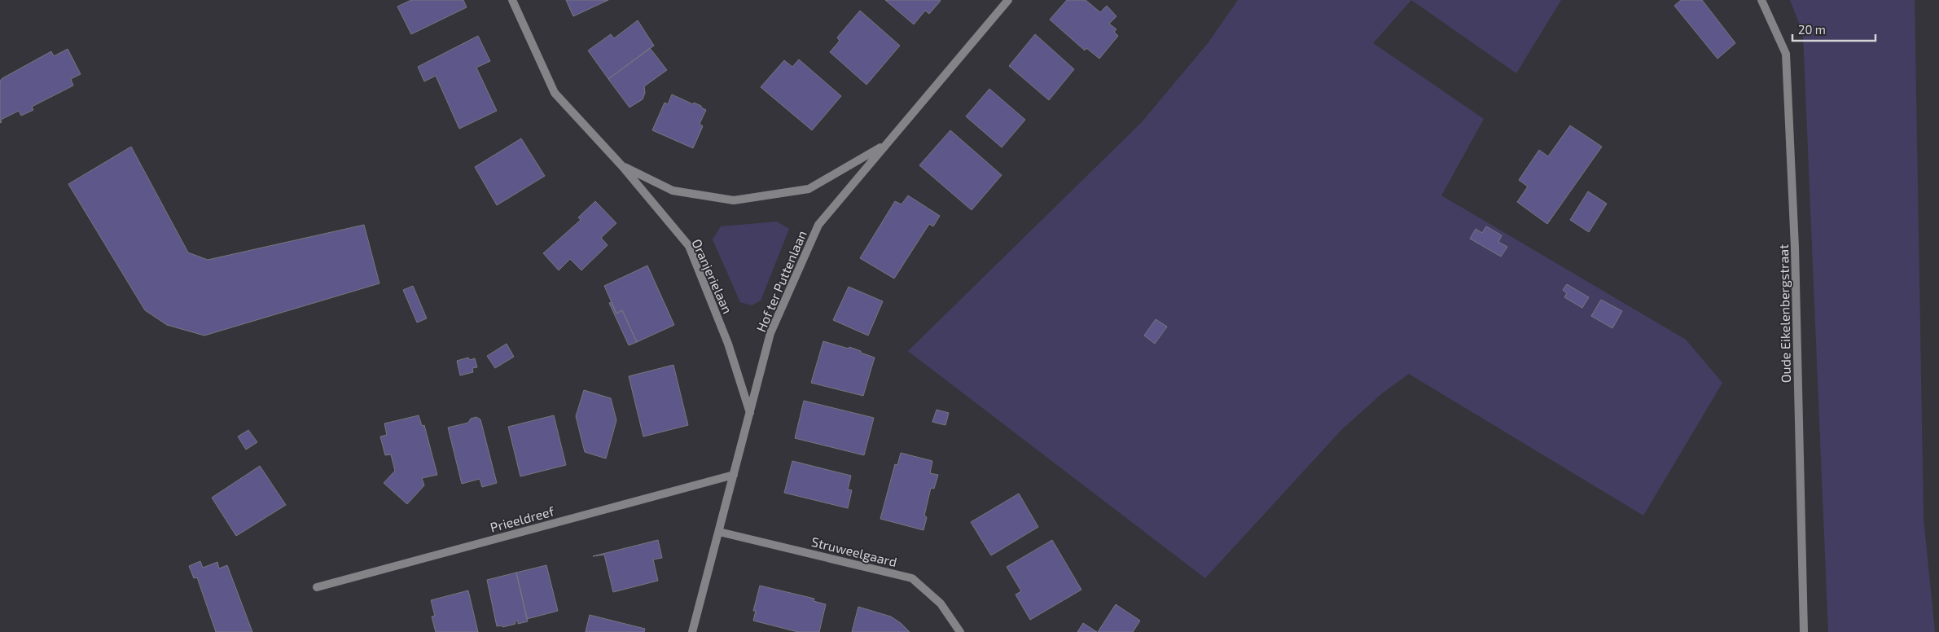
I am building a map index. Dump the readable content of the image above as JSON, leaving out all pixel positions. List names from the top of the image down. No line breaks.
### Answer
{"streets":{"street":["Oranjerielaan","Hof ter Puttenlaan","Oude Eikelenbergstraat","Prieeldreef","Struweelgaard"]},"crossings":[["Oranjerielaan","Hof ter Puttenlaan"],["Hof ter Puttenlaan","Prieeldreef"],["Hof ter Puttenlaan","Struweelgaard"]],"scale_bar":"20 m"}
